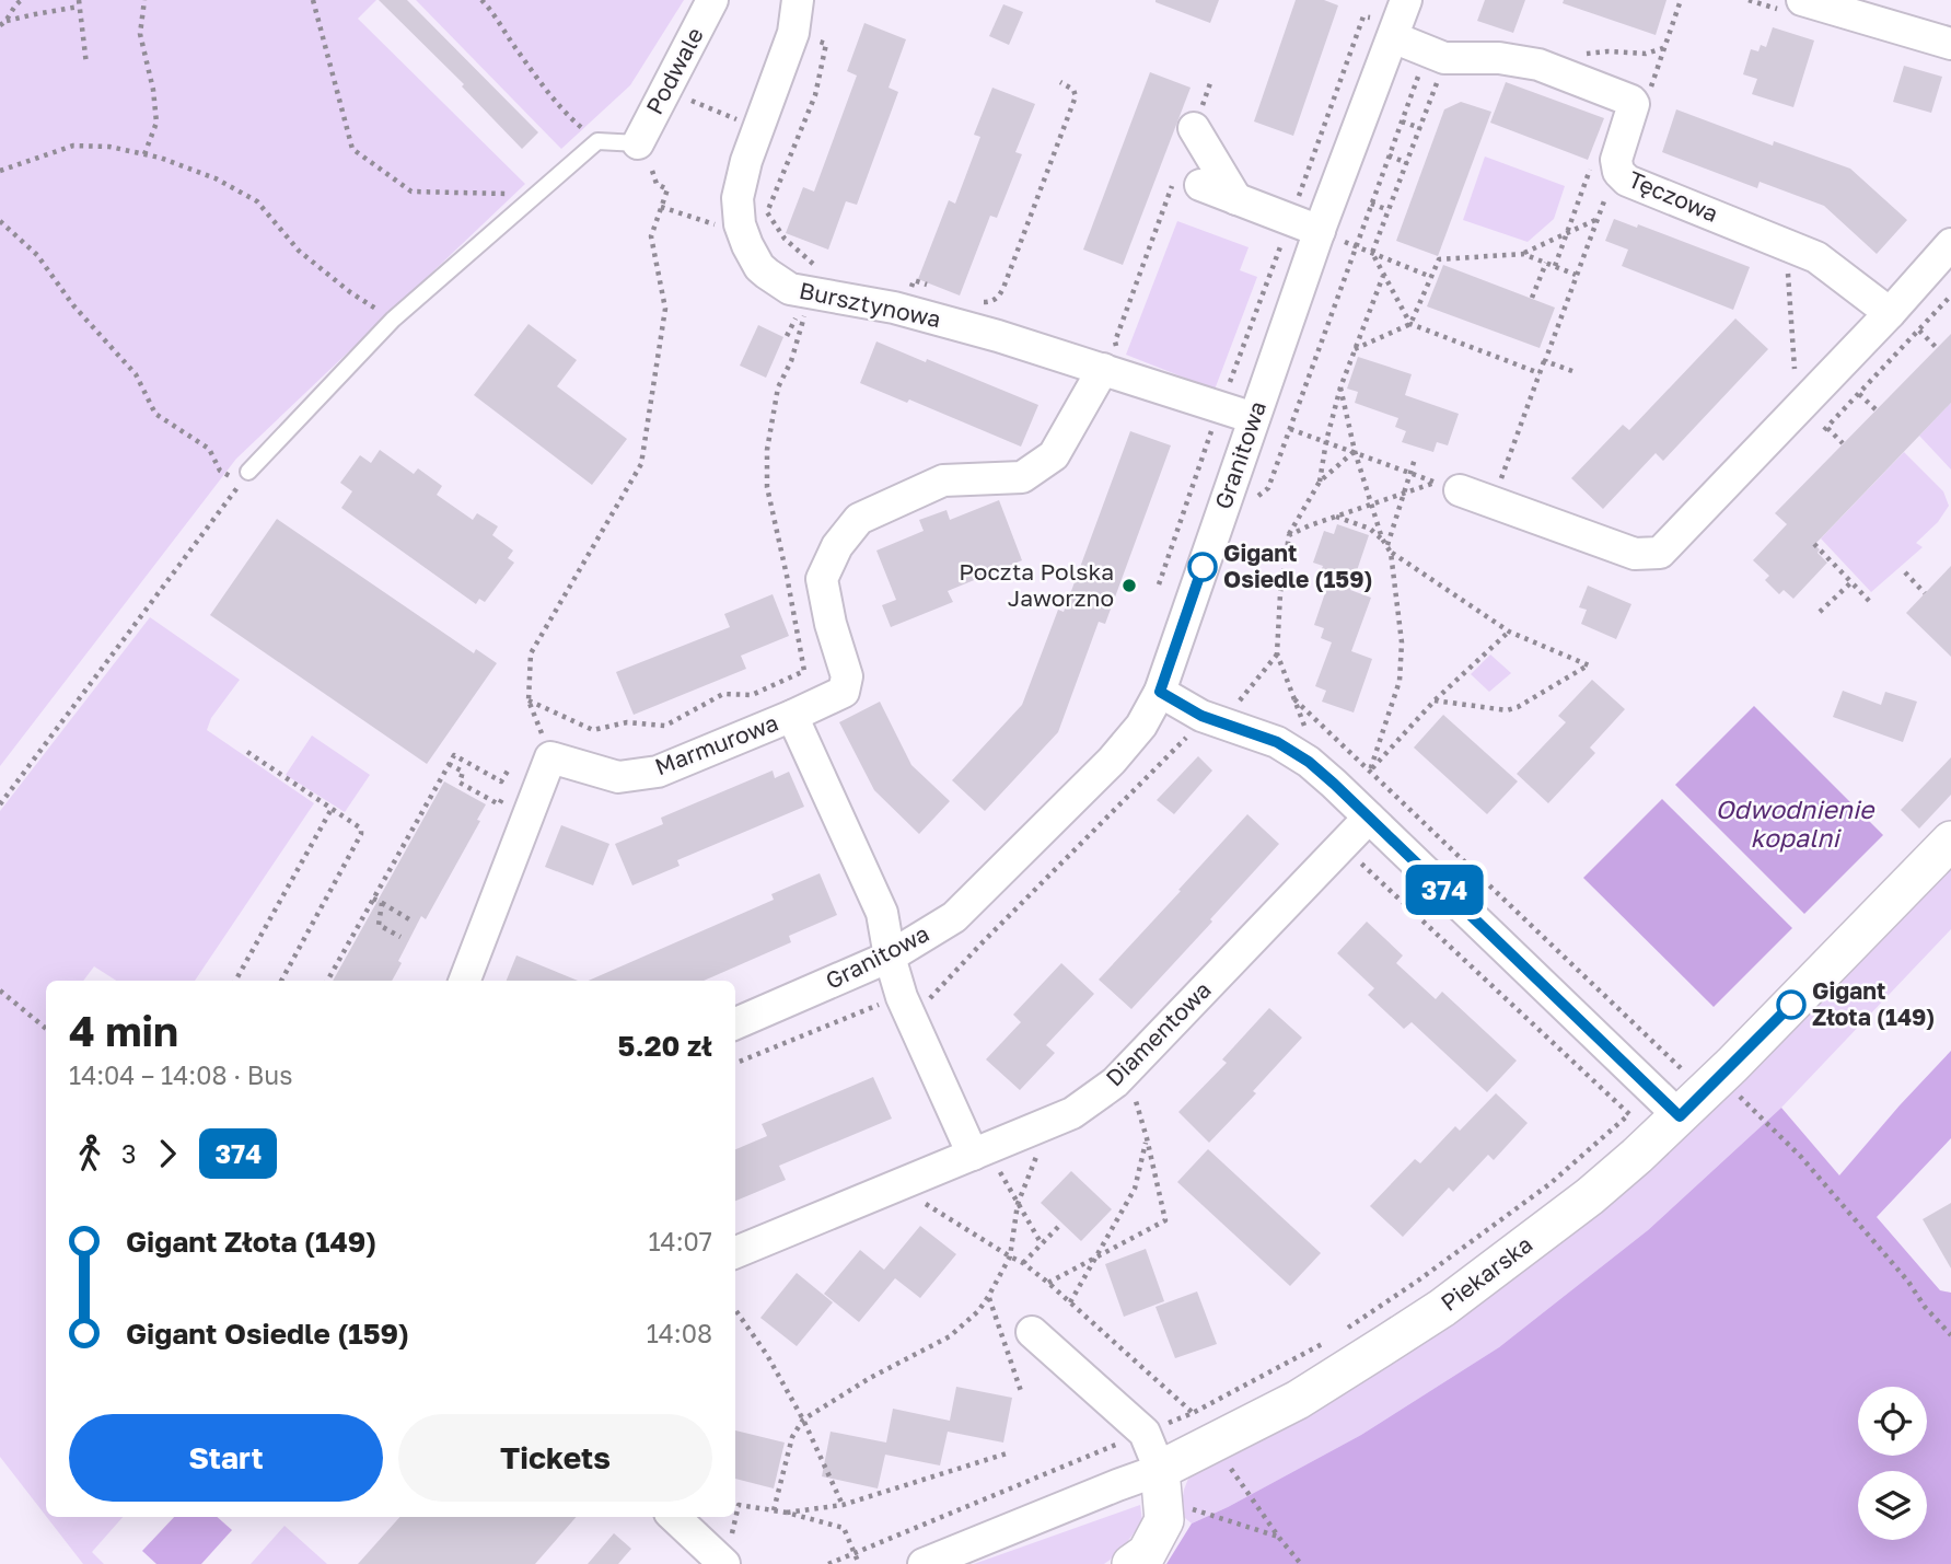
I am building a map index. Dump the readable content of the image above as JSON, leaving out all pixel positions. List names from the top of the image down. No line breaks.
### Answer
{"streets":{"street":["Podwale","Tęczowa","Bursztynowa","Granitowa","Marmurowa","Diamentowa","Piekarska"]},"crossings":[["Tęczowa","Granitowa"],["Bursztynowa","Granitowa"],["Granitowa","Marmurowa"],["Marmurowa","Diamentowa"]],"water":["Odwodnienie kopalni"],"places":["Gigant Osiedle (159)","Poczta Polska Jaworzno","Gigant Złota (149)"],"lines":["bus line 374"],"page":{"on_map":"374","heading":["4 min","14:04 – 14:08 · Bus","5.20 zł"],"legs":["3","374"],"list":[{"name":"Gigant Złota (149)","value":"14:07"},{"name":"Gigant Osiedle (159)","value":"14:08"}],"buttons":["Start","Tickets"]}}
